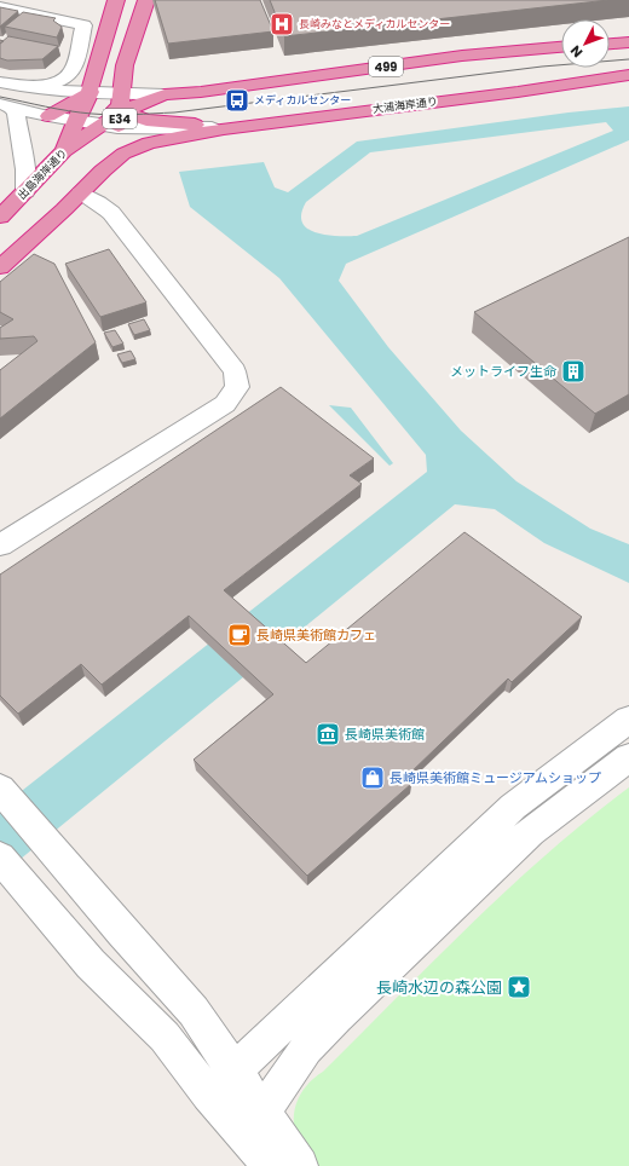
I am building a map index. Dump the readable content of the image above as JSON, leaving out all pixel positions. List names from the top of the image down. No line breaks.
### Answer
{"streets":{"highway":["499","大浦海岸通り","E34","出島海岸通り"]},"crossings":[["499","出島海岸通り"],["大浦海岸通り","E34"],["E34","出島海岸通り"]],"places":{"hospital":["長崎みなとメディカルセンター"],"bus stop":["メディカルセンター"],"building":["メットライフ生命"],"cafe":["長崎県美術館カフェ"],"museum":["長崎県美術館"],"shop":["長崎県美術館ミュージアムショップ"],"place":["長崎水辺の森公園"]},"north":"bottom left"}
